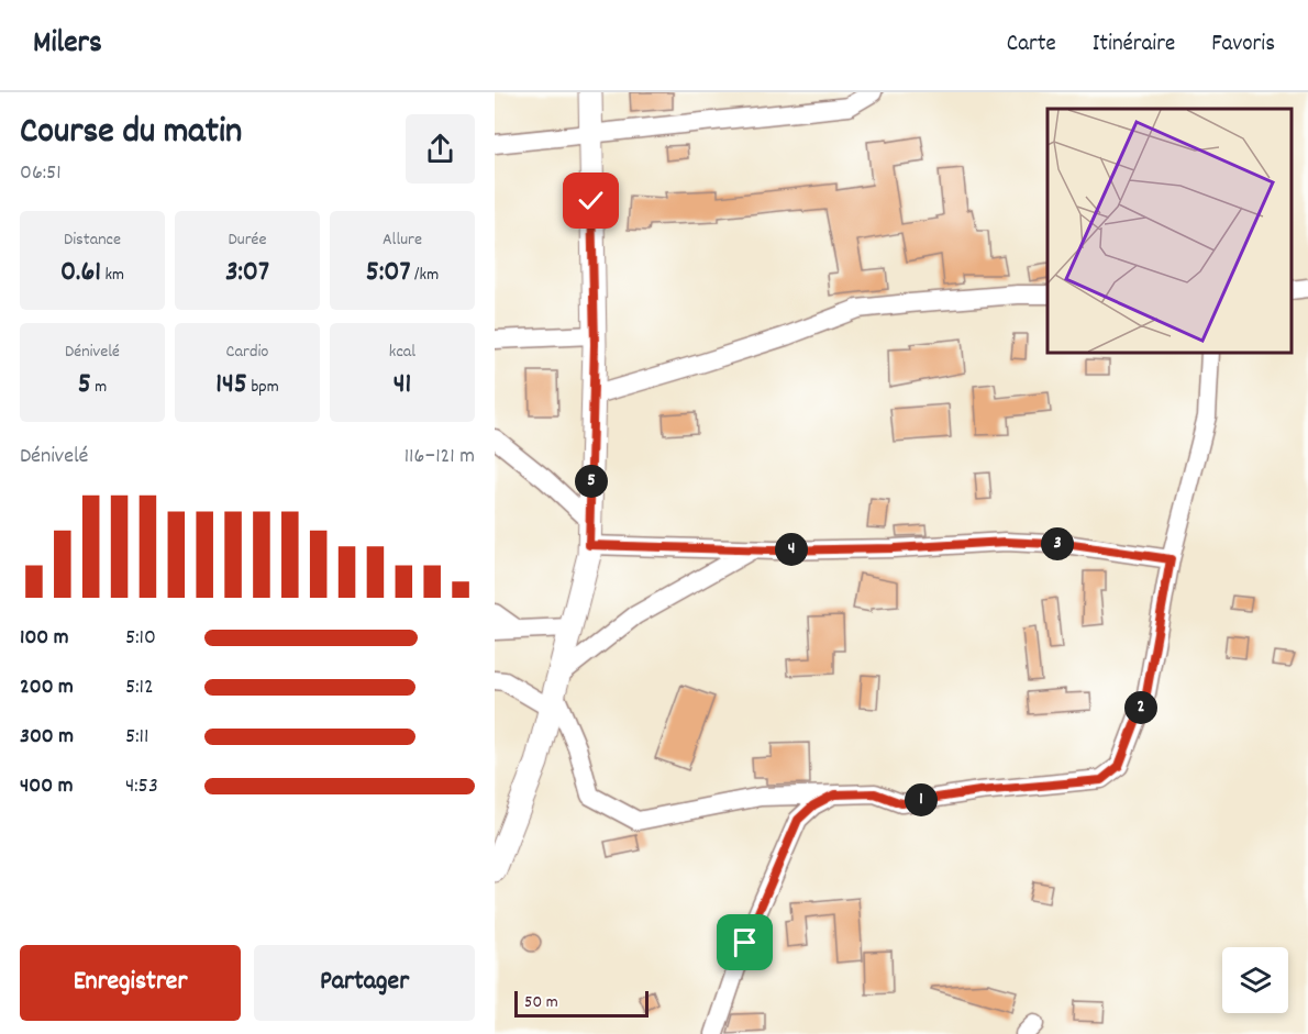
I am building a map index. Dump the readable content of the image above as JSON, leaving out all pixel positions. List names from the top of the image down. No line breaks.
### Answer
{"scale_bar":"50 m","page":{"header":"Milers","nav":["Carte","Itinéraire","Favoris"],"heading":["Course du matin","06:51"],"stats":[["Distance","0.61 km"],["Durée","3:07"],["Allure","5:07 /km"],["Dénivelé","5 m"],["Cardio","145 bpm"],["kcal","41"]],"chart":["Dénivelé","116–121 m"],"pins":["5","3","4","2","1"],"list":[{"name":"100 m","note":"5:10"},{"name":"200 m","note":"5:12"},{"name":"300 m","note":"5:11"},{"name":"400 m","note":"4:53"}],"buttons":["Enregistrer","Partager"],"scale":"50 m"}}
